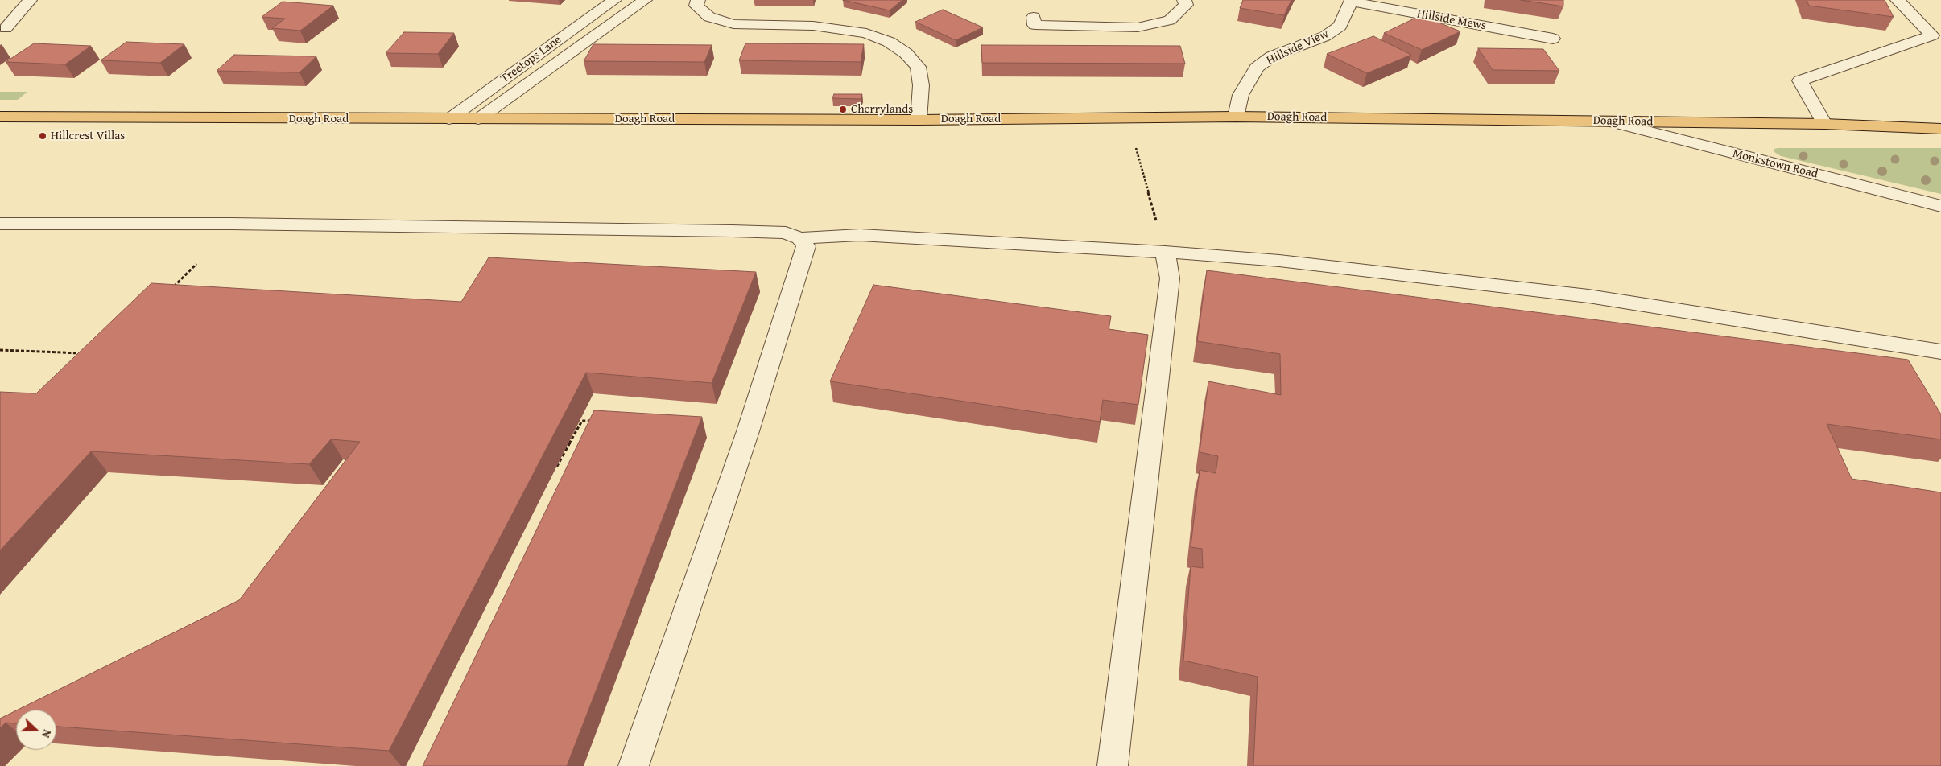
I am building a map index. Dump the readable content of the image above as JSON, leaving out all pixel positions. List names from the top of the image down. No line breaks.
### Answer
{"streets":{"main road":["Doagh Road"],"street":["Hillside Mews","Hillside View","Treetops Lane","Monkstown Road"]},"crossings":[["Hillside Mews","Hillside View"],["Hillside View","Doagh Road"],["Treetops Lane","Doagh Road"],["Doagh Road","Monkstown Road"]],"places":["Cherrylands","Hillcrest Villas"],"north":"right"}
